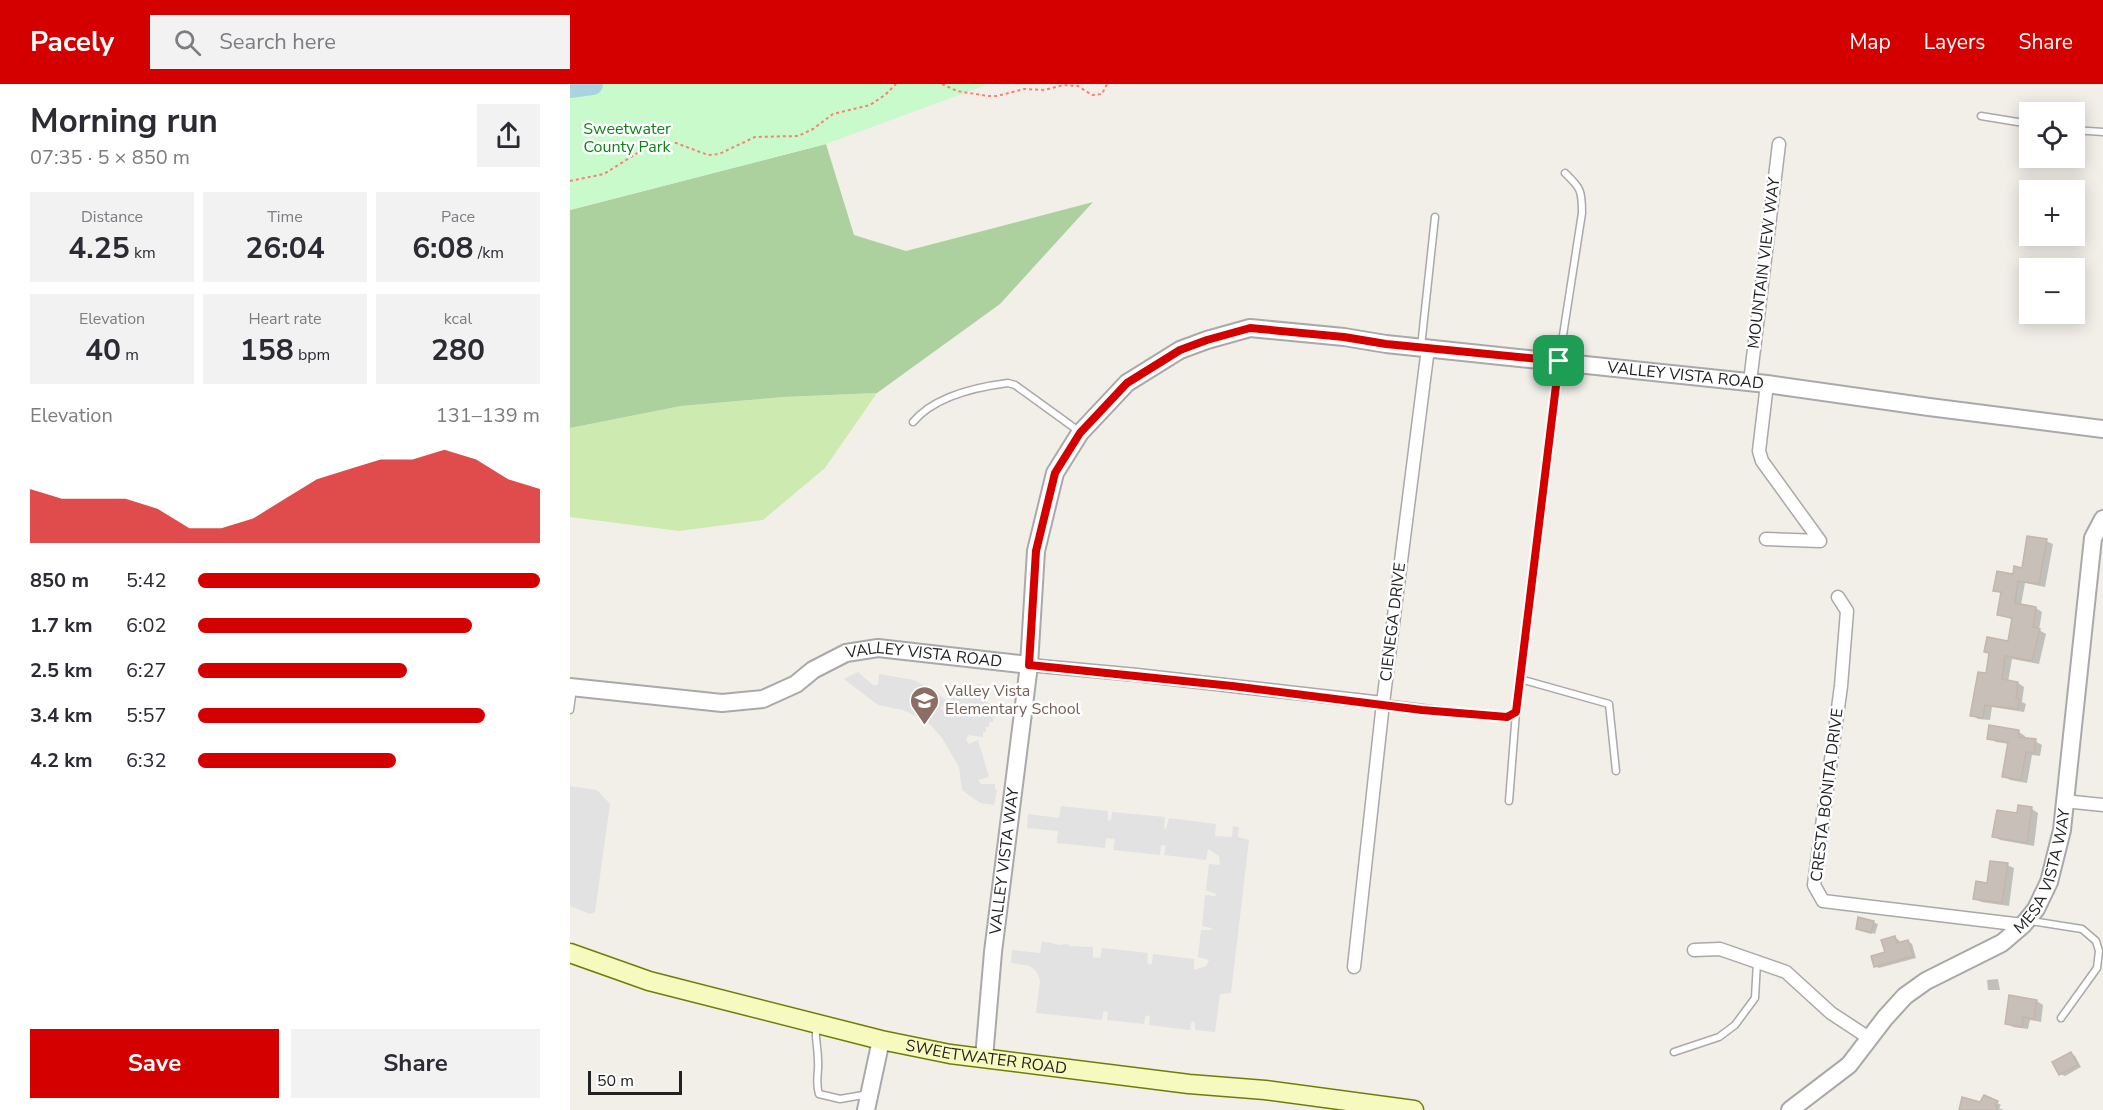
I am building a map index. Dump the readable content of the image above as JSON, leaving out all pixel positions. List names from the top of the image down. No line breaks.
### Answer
{"streets":{"main road":["SWEETWATER ROAD"],"street":["MOUNTAIN VIEW WAY","VALLEY VISTA ROAD","CIENEGA DRIVE","CRESTA BONITA DRIVE","VALLEY VISTA WAY","MESA VISTA WAY"]},"crossings":[["MOUNTAIN VIEW WAY","VALLEY VISTA ROAD"],["VALLEY VISTA ROAD","CIENEGA DRIVE"],["VALLEY VISTA ROAD","VALLEY VISTA WAY"],["CRESTA BONITA DRIVE","MESA VISTA WAY"],["VALLEY VISTA WAY","SWEETWATER ROAD"]],"parks":["Sweetwater County Park"],"places":{"school or university":["Valley Vista Elementary School"]},"scale_bar":"50 m","page":{"header":"Pacely","search":"Search here","nav":["Map","Layers","Share"],"heading":["Morning run","07:35 · 5 × 850 m"],"map_buttons":["+","−"],"stats":[["Distance","4.25 km"],["Time","26:04"],["Pace","6:08 /km"],["Elevation","40 m"],["Heart rate","158 bpm"],["kcal","280"]],"chart":["Elevation","131–139 m"],"list":[{"name":"850 m","note":"5:42"},{"name":"1.7 km","note":"6:02"},{"name":"2.5 km","note":"6:27"},{"name":"3.4 km","note":"5:57"},{"name":"4.2 km","note":"6:32"}],"buttons":["Save","Share"],"scale":"50 m"}}
